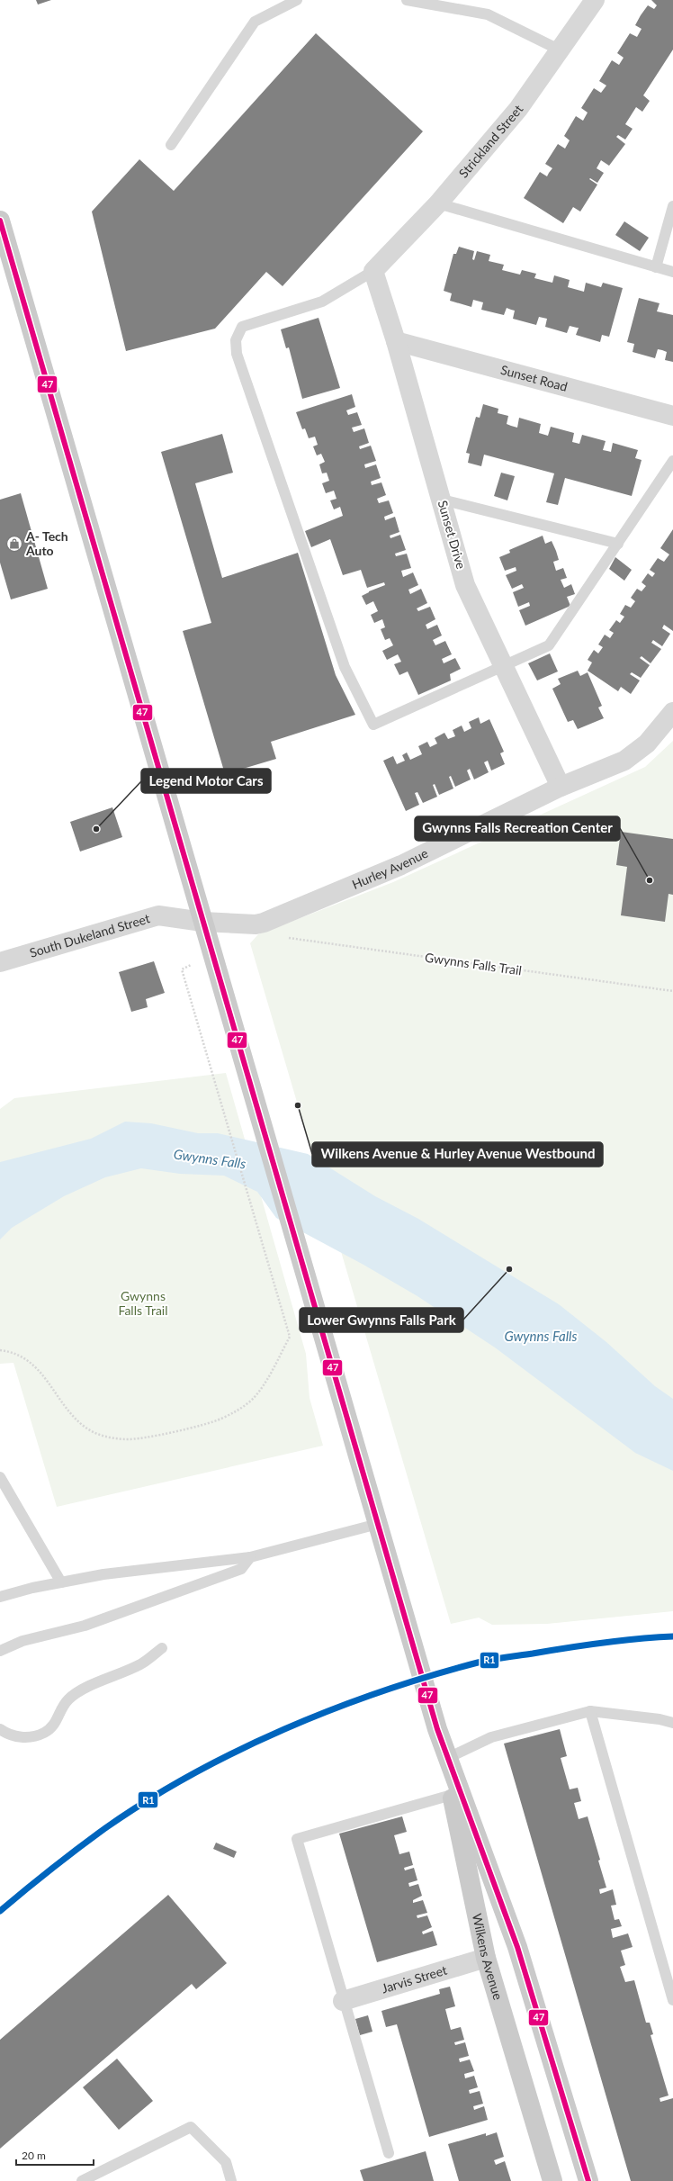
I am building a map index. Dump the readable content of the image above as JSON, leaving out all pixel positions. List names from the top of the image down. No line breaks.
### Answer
{"streets":{"main road":["Wilkens Avenue"],"street":["Strickland Street","Sunset Road","Sunset Drive","Hurley Avenue","South Dukeland Street","Jarvis Street"],"path":["Gwynns Falls Trail"]},"crossings":[["Strickland Street","Sunset Drive"],["Sunset Road","Sunset Drive"],["Sunset Drive","Hurley Avenue"],["Hurley Avenue","South Dukeland Street"],["Hurley Avenue","Wilkens Avenue"],["South Dukeland Street","Wilkens Avenue"],["Wilkens Avenue","Jarvis Street"]],"water":["Gwynns Falls"],"parks":["Gwynns Falls Trail"],"places":{"shop":["A- Tech Auto"],"other":["Legend Motor Cars","Gwynns Falls Recreation Center","Wilkens Avenue & Hurley Avenue Westbound","Lower Gwynns Falls Park"]},"lines":["transit line 47","transit line R1"],"scale_bar":"20 m"}
